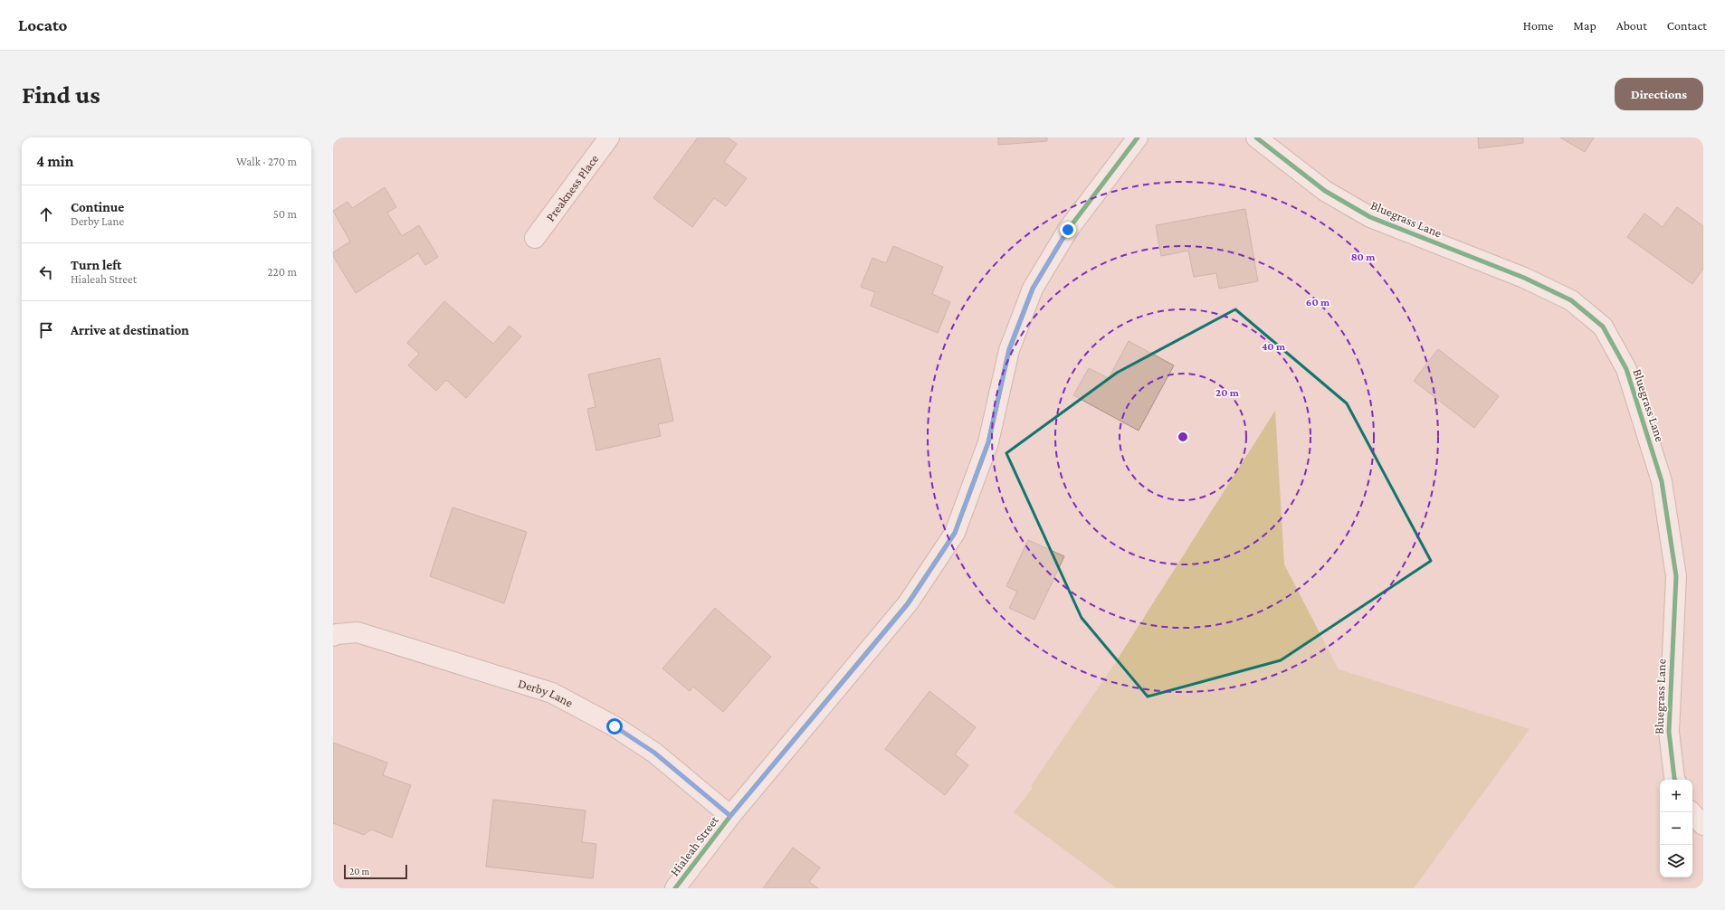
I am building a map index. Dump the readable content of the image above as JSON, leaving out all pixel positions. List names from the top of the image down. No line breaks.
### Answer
{"streets":{"street":["Preakness Place","Bluegrass Lane","Derby Lane","Hialeah Street"]},"crossings":[["Derby Lane","Hialeah Street"]],"scale_bar":"20 m","page":{"header":"Locato","nav":["Home","Map","About","Contact"],"buttons":"Directions","title":"Find us","heading":["4 min","Walk · 270 m"],"list":[["Continue","Derby Lane","50 m"],["Turn left","Hialeah Street","220 m"],"Arrive at destination"],"map_buttons":["+","−"],"scale":"20 m"},"rings":["80 m","60 m","40 m","20 m"]}
